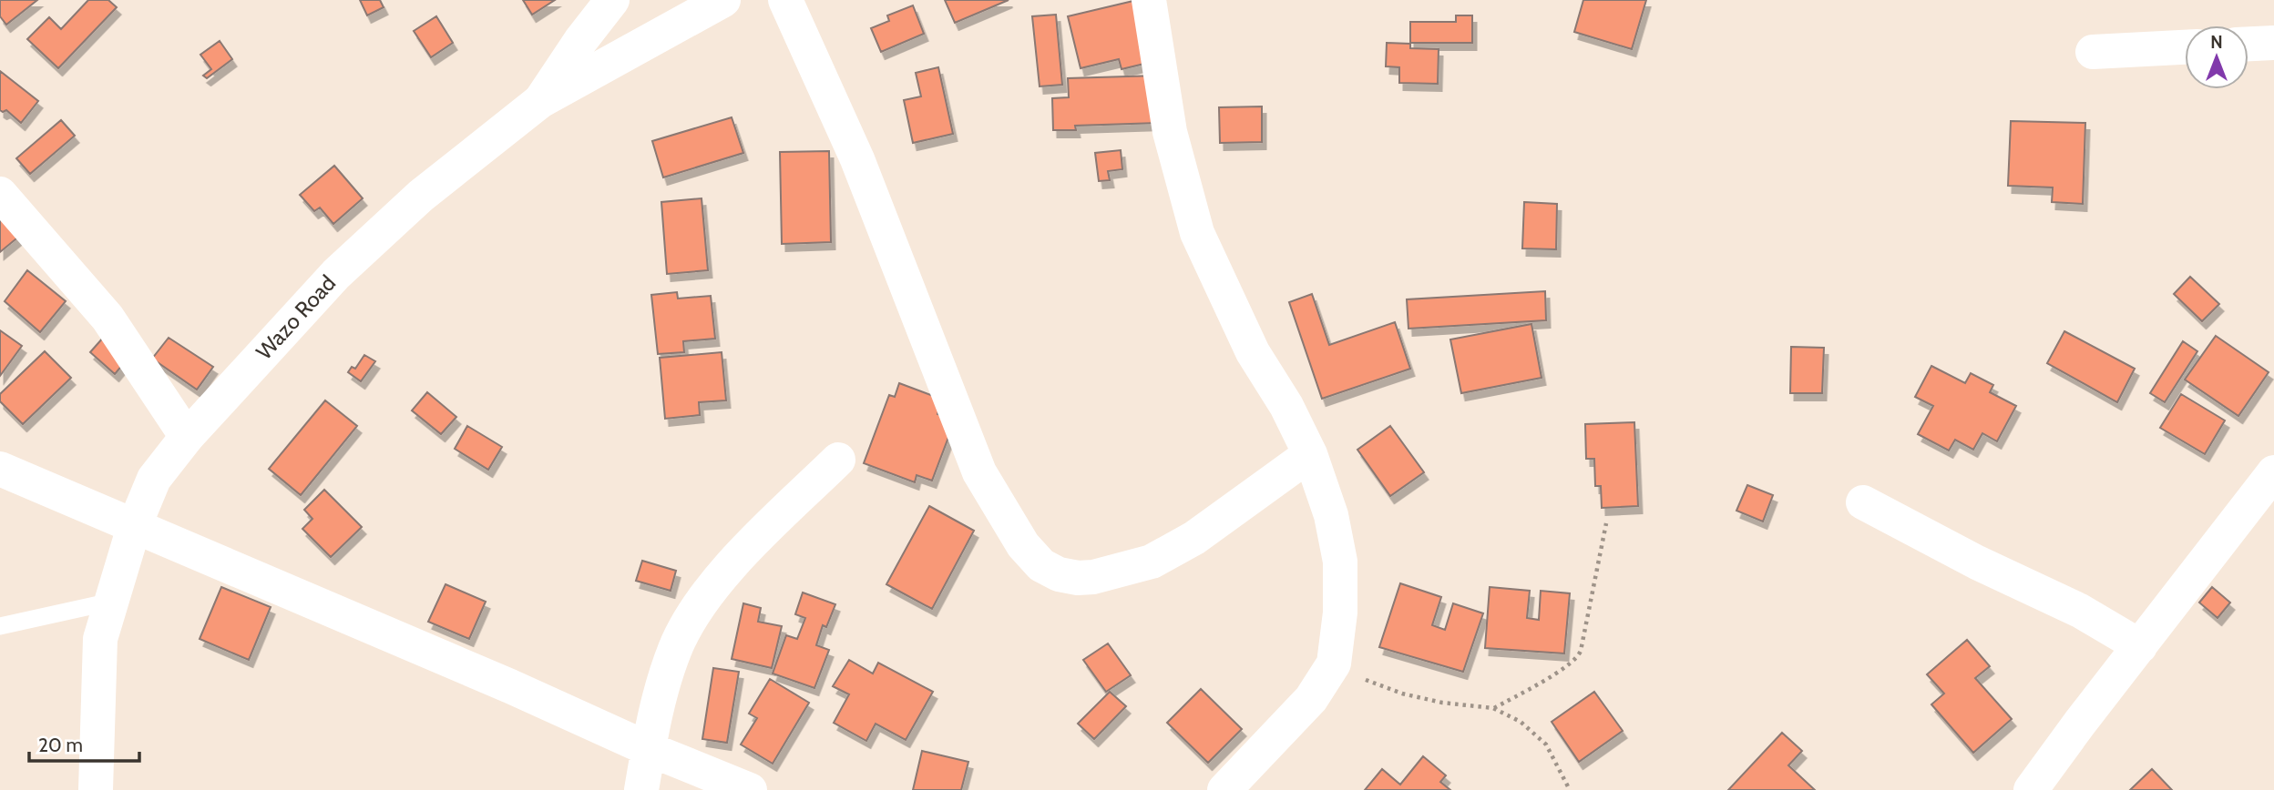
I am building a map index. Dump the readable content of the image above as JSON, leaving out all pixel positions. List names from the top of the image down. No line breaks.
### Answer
{"streets":{"street":["Wazo Road"]},"scale_bar":"20 m","north":"top"}
